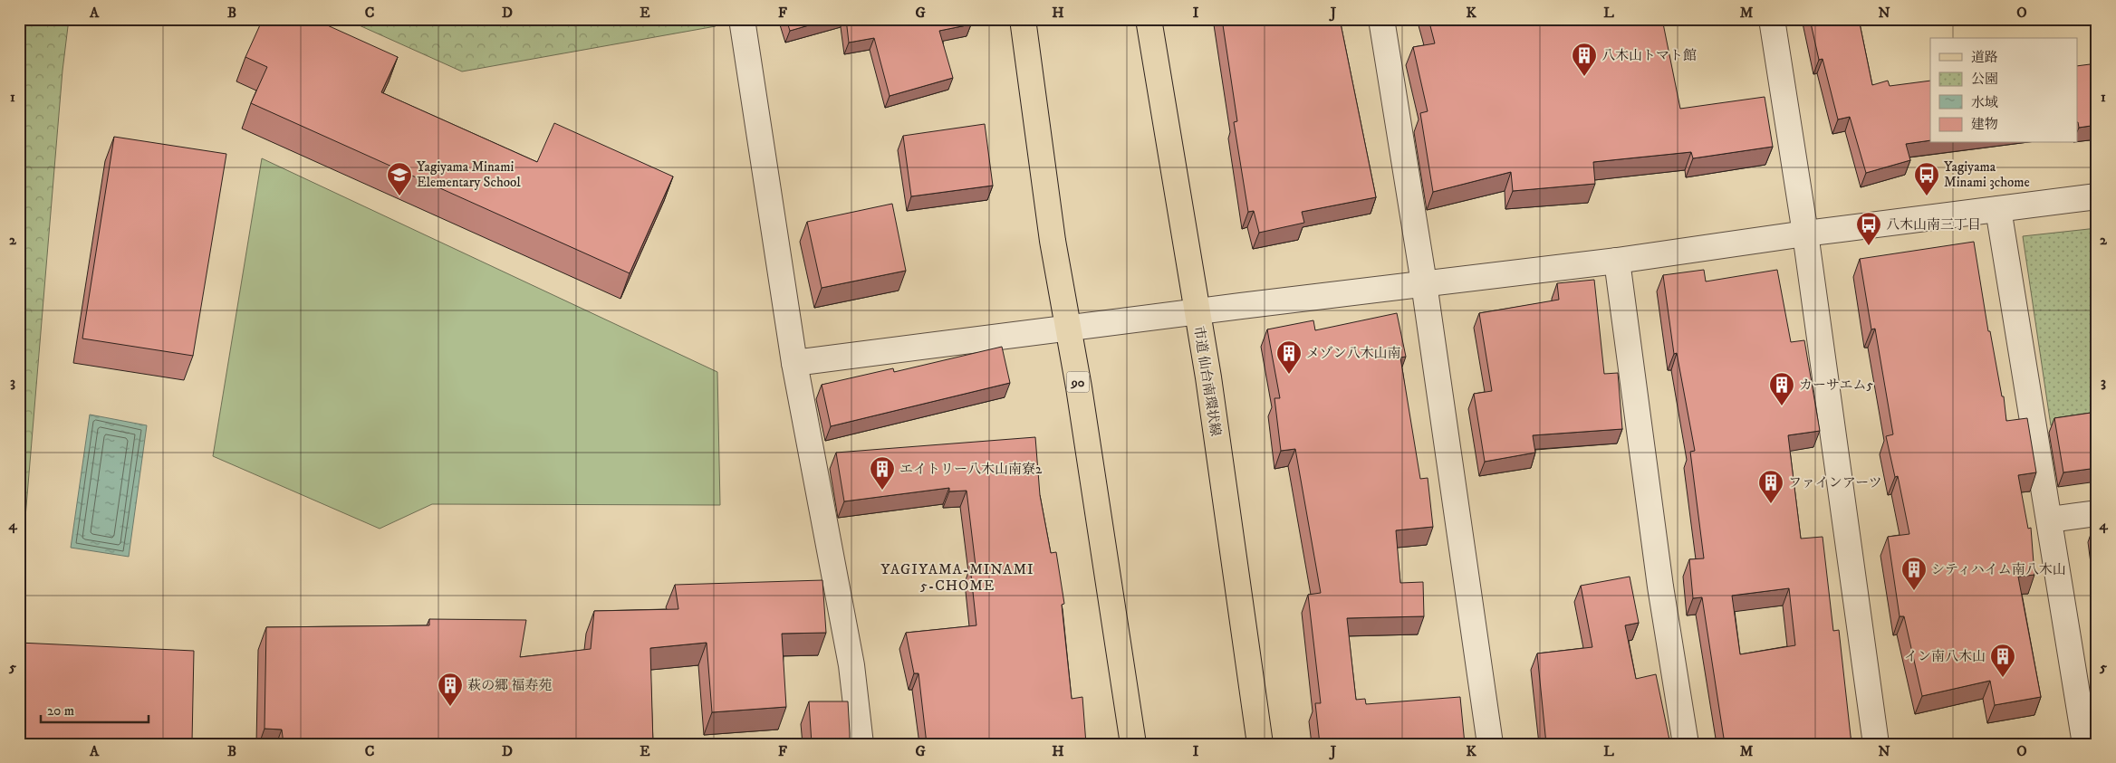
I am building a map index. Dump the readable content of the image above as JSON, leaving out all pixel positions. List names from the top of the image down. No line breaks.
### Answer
{"streets":{"main road":["市道 仙台南環状線","90"]},"districts":["YAGIYAMA-MINAMI 5-CHOME"],"places":{"building":["八木山トマト館","メゾン八木山南","カーサエム5","エイトリー八木山南寮2","ファインアーツ","シティハイム南八木山","イン南八木山","萩の郷 福寿苑"],"school or university":["Yagiyama Minami Elementary School"],"bus stop":["Yagiyama Minami 3chome","八木山南三丁目"]},"legend":["道路","公園","水域","建物"],"scale_bar":"20 m","grid":{"columns":["A","B","C","D","E","F","G","H","I","J","K","L","M","N","O"],"rows":["1","2","3","4","5"]}}
